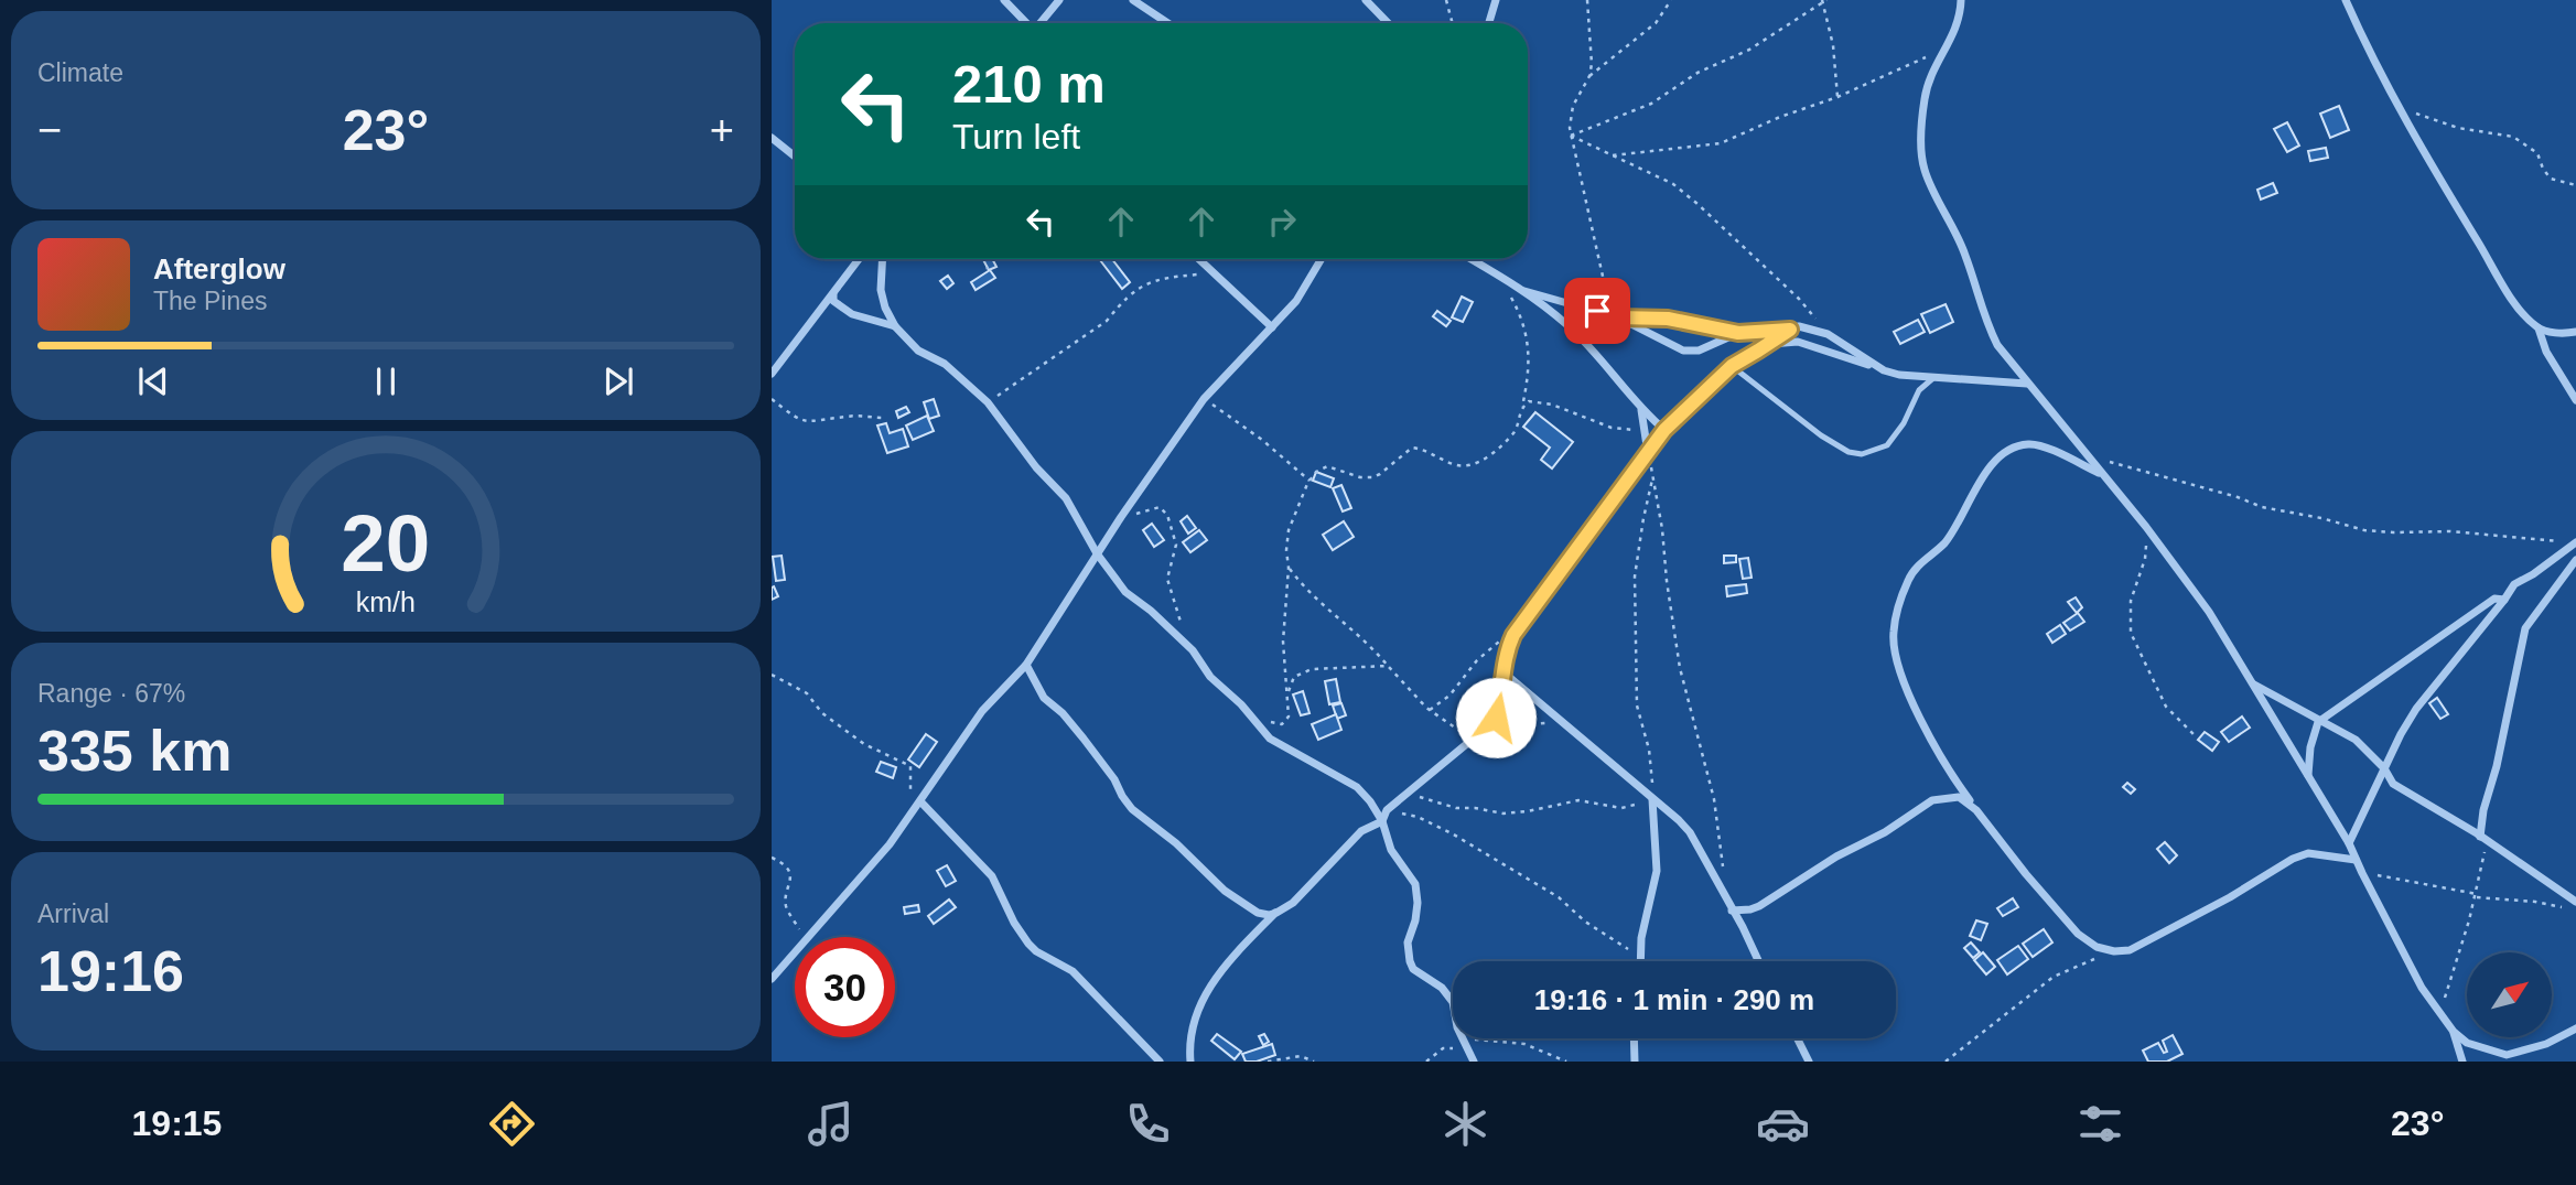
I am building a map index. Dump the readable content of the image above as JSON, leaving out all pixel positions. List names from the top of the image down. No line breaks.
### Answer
{"north":"top right","page":{"tile":["Climate",["Range · 67%","335 km"],["Arrival","19:16"]],"turn":["210 m","Turn left"],"heat":["−","23°","+"],"song":["Afterglow","The Pines"],"limit":"30","trip":"19:16 · 1 min · 290 m","tabs":["19:15","23°"],"gauge":["20","km/h"]}}
